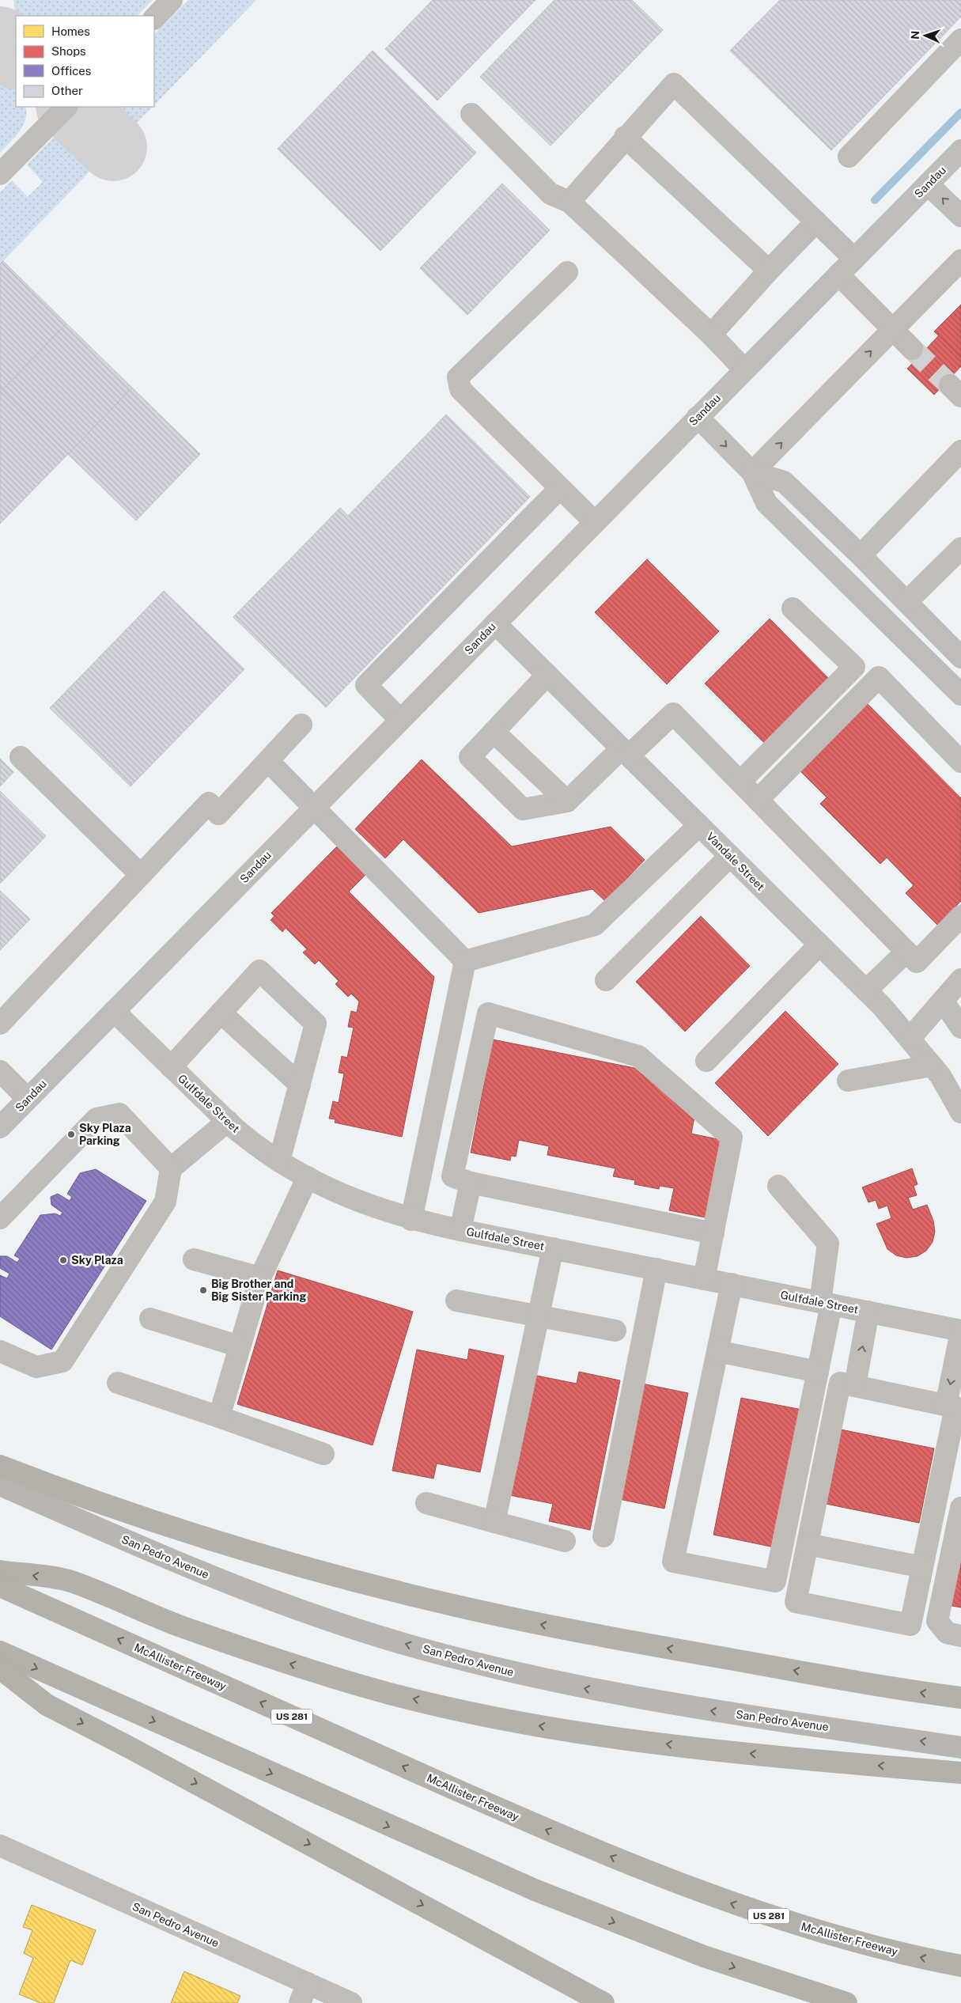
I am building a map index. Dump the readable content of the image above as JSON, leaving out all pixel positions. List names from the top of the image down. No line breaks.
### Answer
{"streets":{"highway":["McAllister Freeway","US 281"],"main road":["San Pedro Avenue"],"street":["Sandau","Vandale Street","Gulfdale Street"]},"crossings":[["Sandau","Vandale Street"],["Sandau","Gulfdale Street"]],"one_way":["San Pedro Avenue"],"places":["Sky Plaza Parking","Sky Plaza","Big Brother and Big Sister Parking"],"legend":["Homes","Shops","Offices","Other"],"north":"left"}
